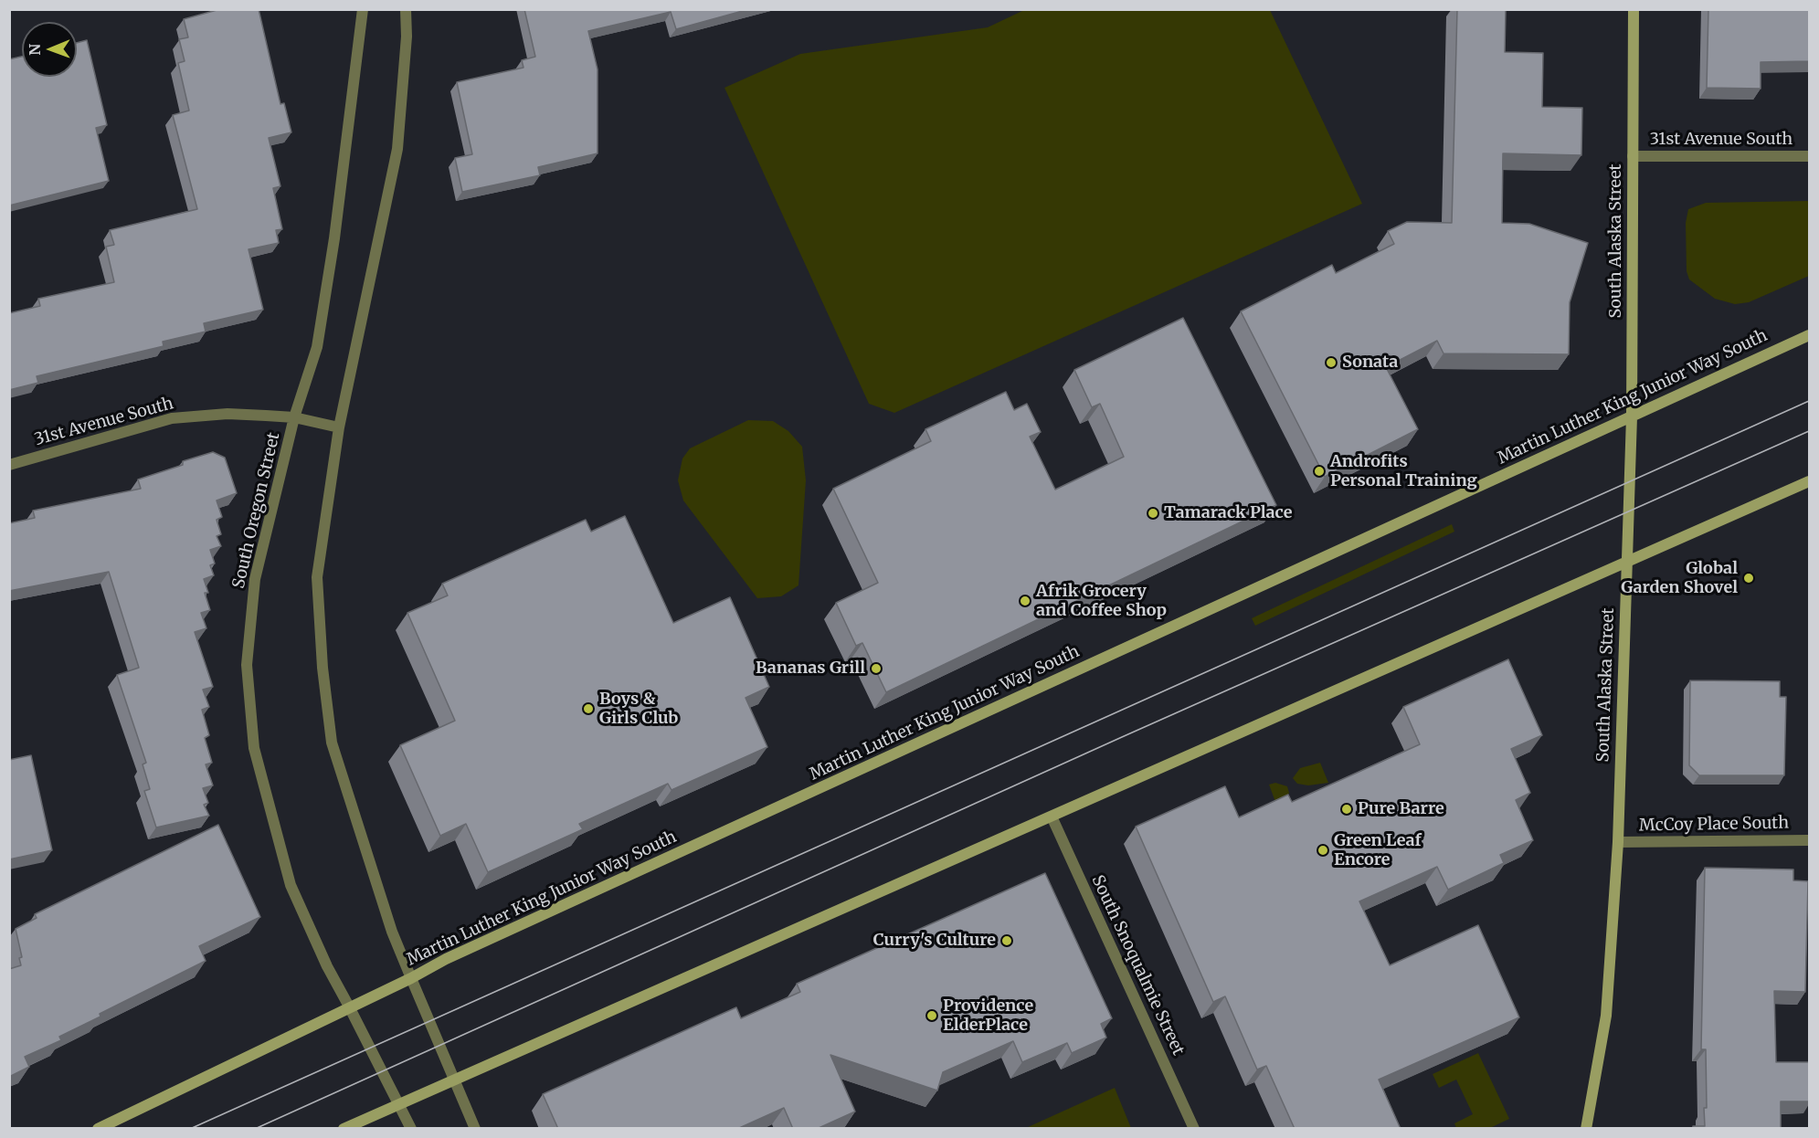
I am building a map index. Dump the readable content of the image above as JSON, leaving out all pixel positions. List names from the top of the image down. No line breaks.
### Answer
{"streets":{"main road":["South Alaska Street","Martin Luther King Junior Way South"],"street":["31st Avenue South","South Oregon Street","McCoy Place South","South Snoqualmie Street"]},"crossings":[["31st Avenue South","South Alaska Street"],["31st Avenue South","South Oregon Street"],["South Alaska Street","Martin Luther King Junior Way South"],["South Alaska Street","McCoy Place South"],["Martin Luther King Junior Way South","South Oregon Street"]],"places":["Sonata","Androfits Personal Training","Tamarack Place","Global Garden Shovel","Afrik Grocery and Coffee Shop","Bananas Grill","Boys & Girls Club","Pure Barre","Green Leaf Encore","Curry's Culture","Providence ElderPlace"],"north":"left"}
